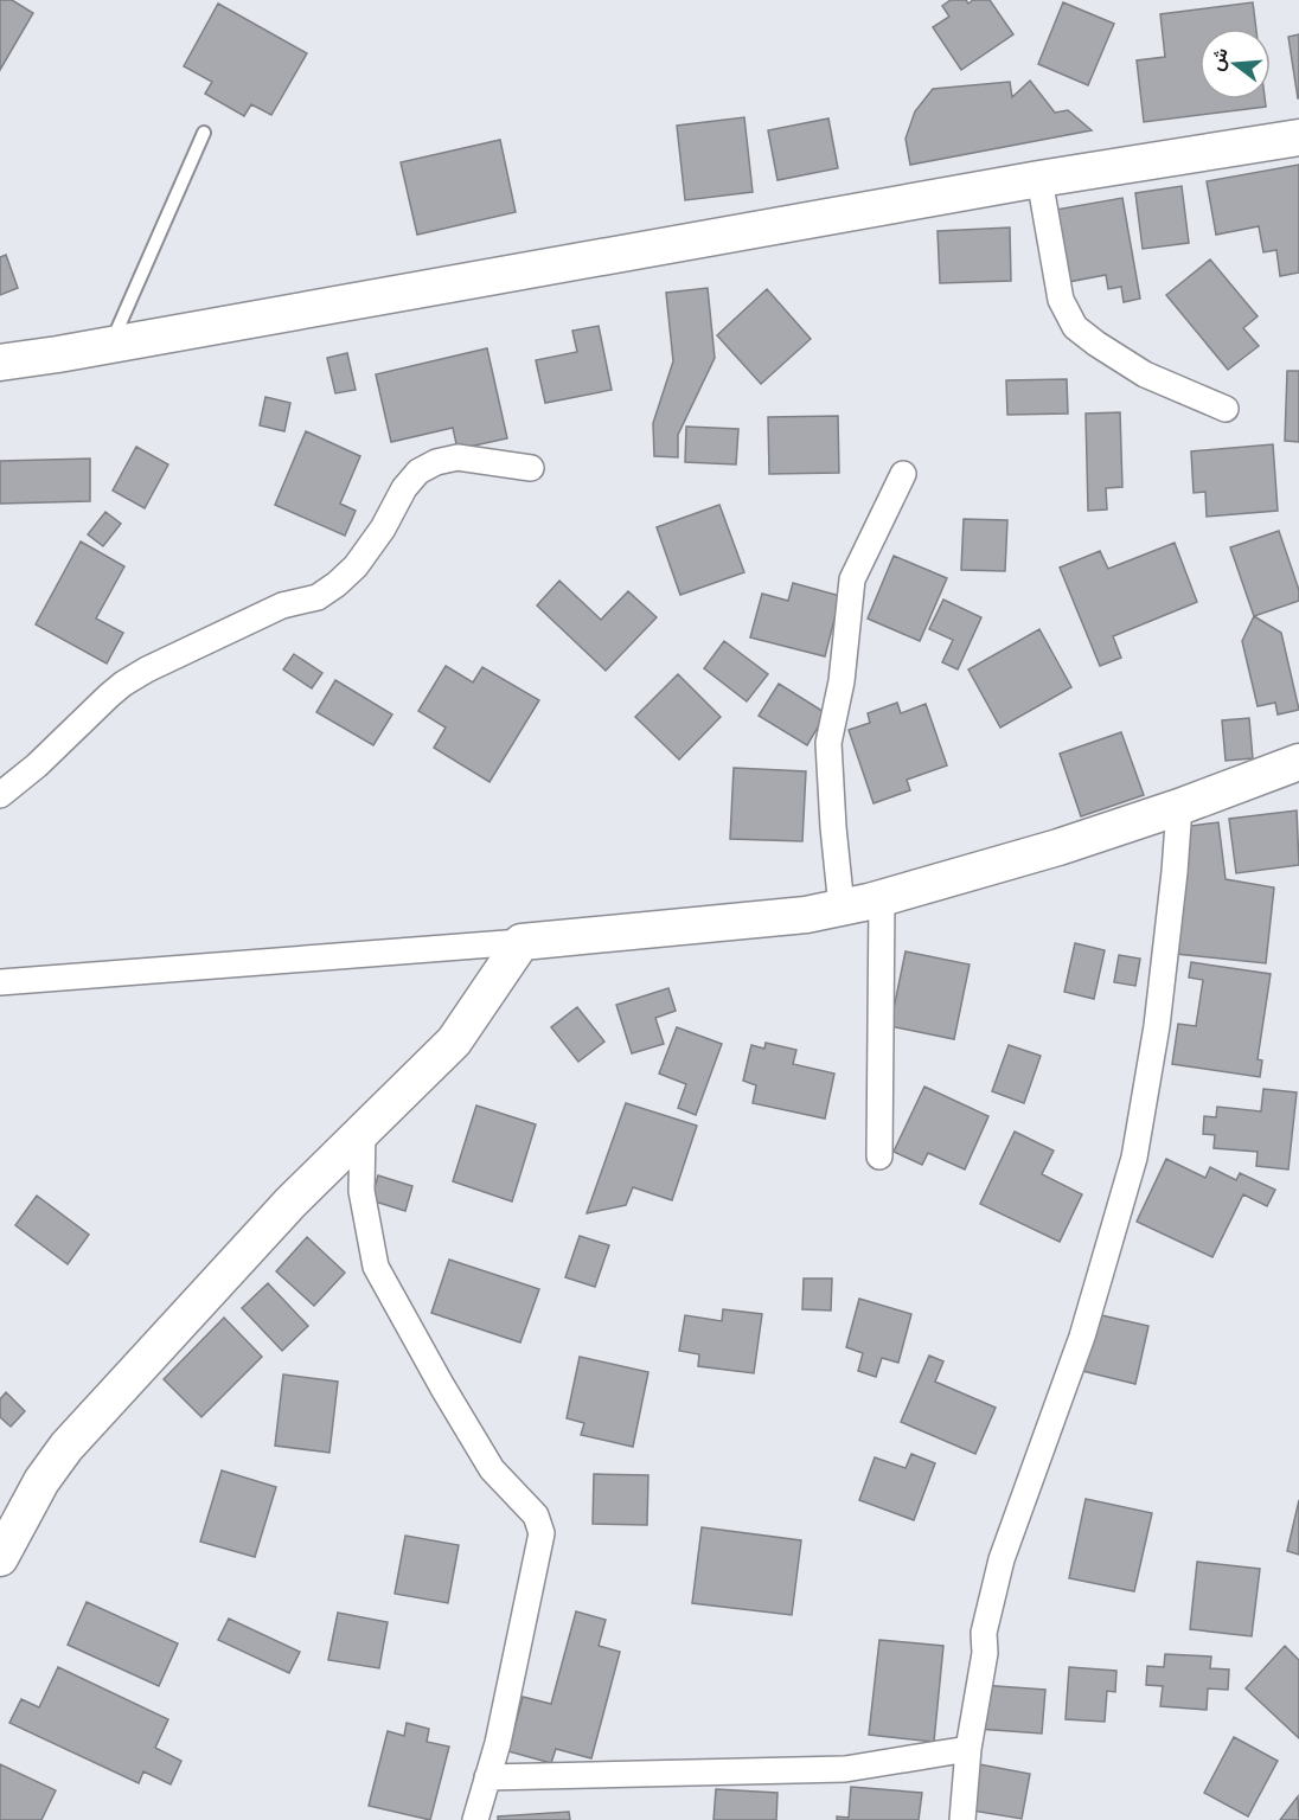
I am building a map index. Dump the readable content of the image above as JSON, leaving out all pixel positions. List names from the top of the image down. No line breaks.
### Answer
{"north":"left"}
